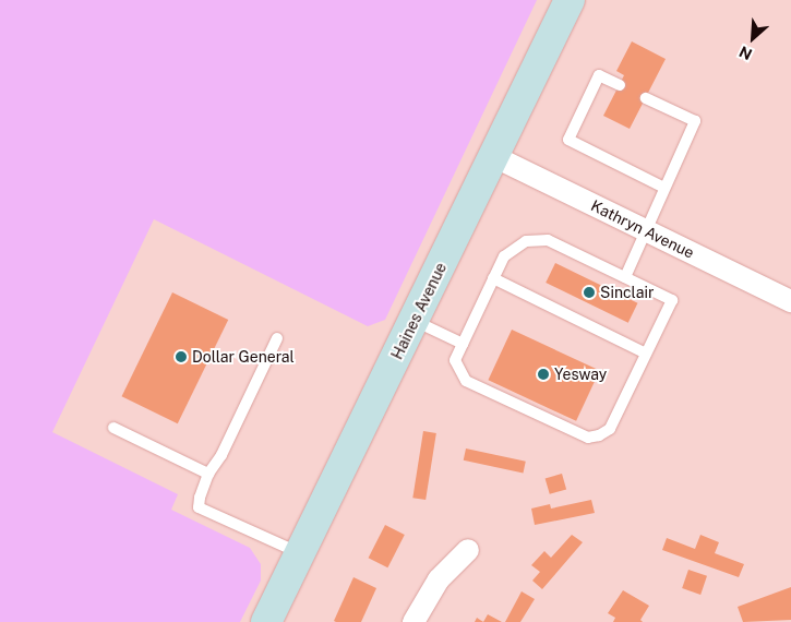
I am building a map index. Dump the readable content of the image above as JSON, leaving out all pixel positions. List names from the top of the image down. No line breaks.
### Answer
{"streets":{"main road":["Haines Avenue"],"street":["Kathryn Avenue"]},"crossings":[["Kathryn Avenue","Haines Avenue"]],"places":["Sinclair","Dollar General","Yesway"],"north":"bottom left"}
